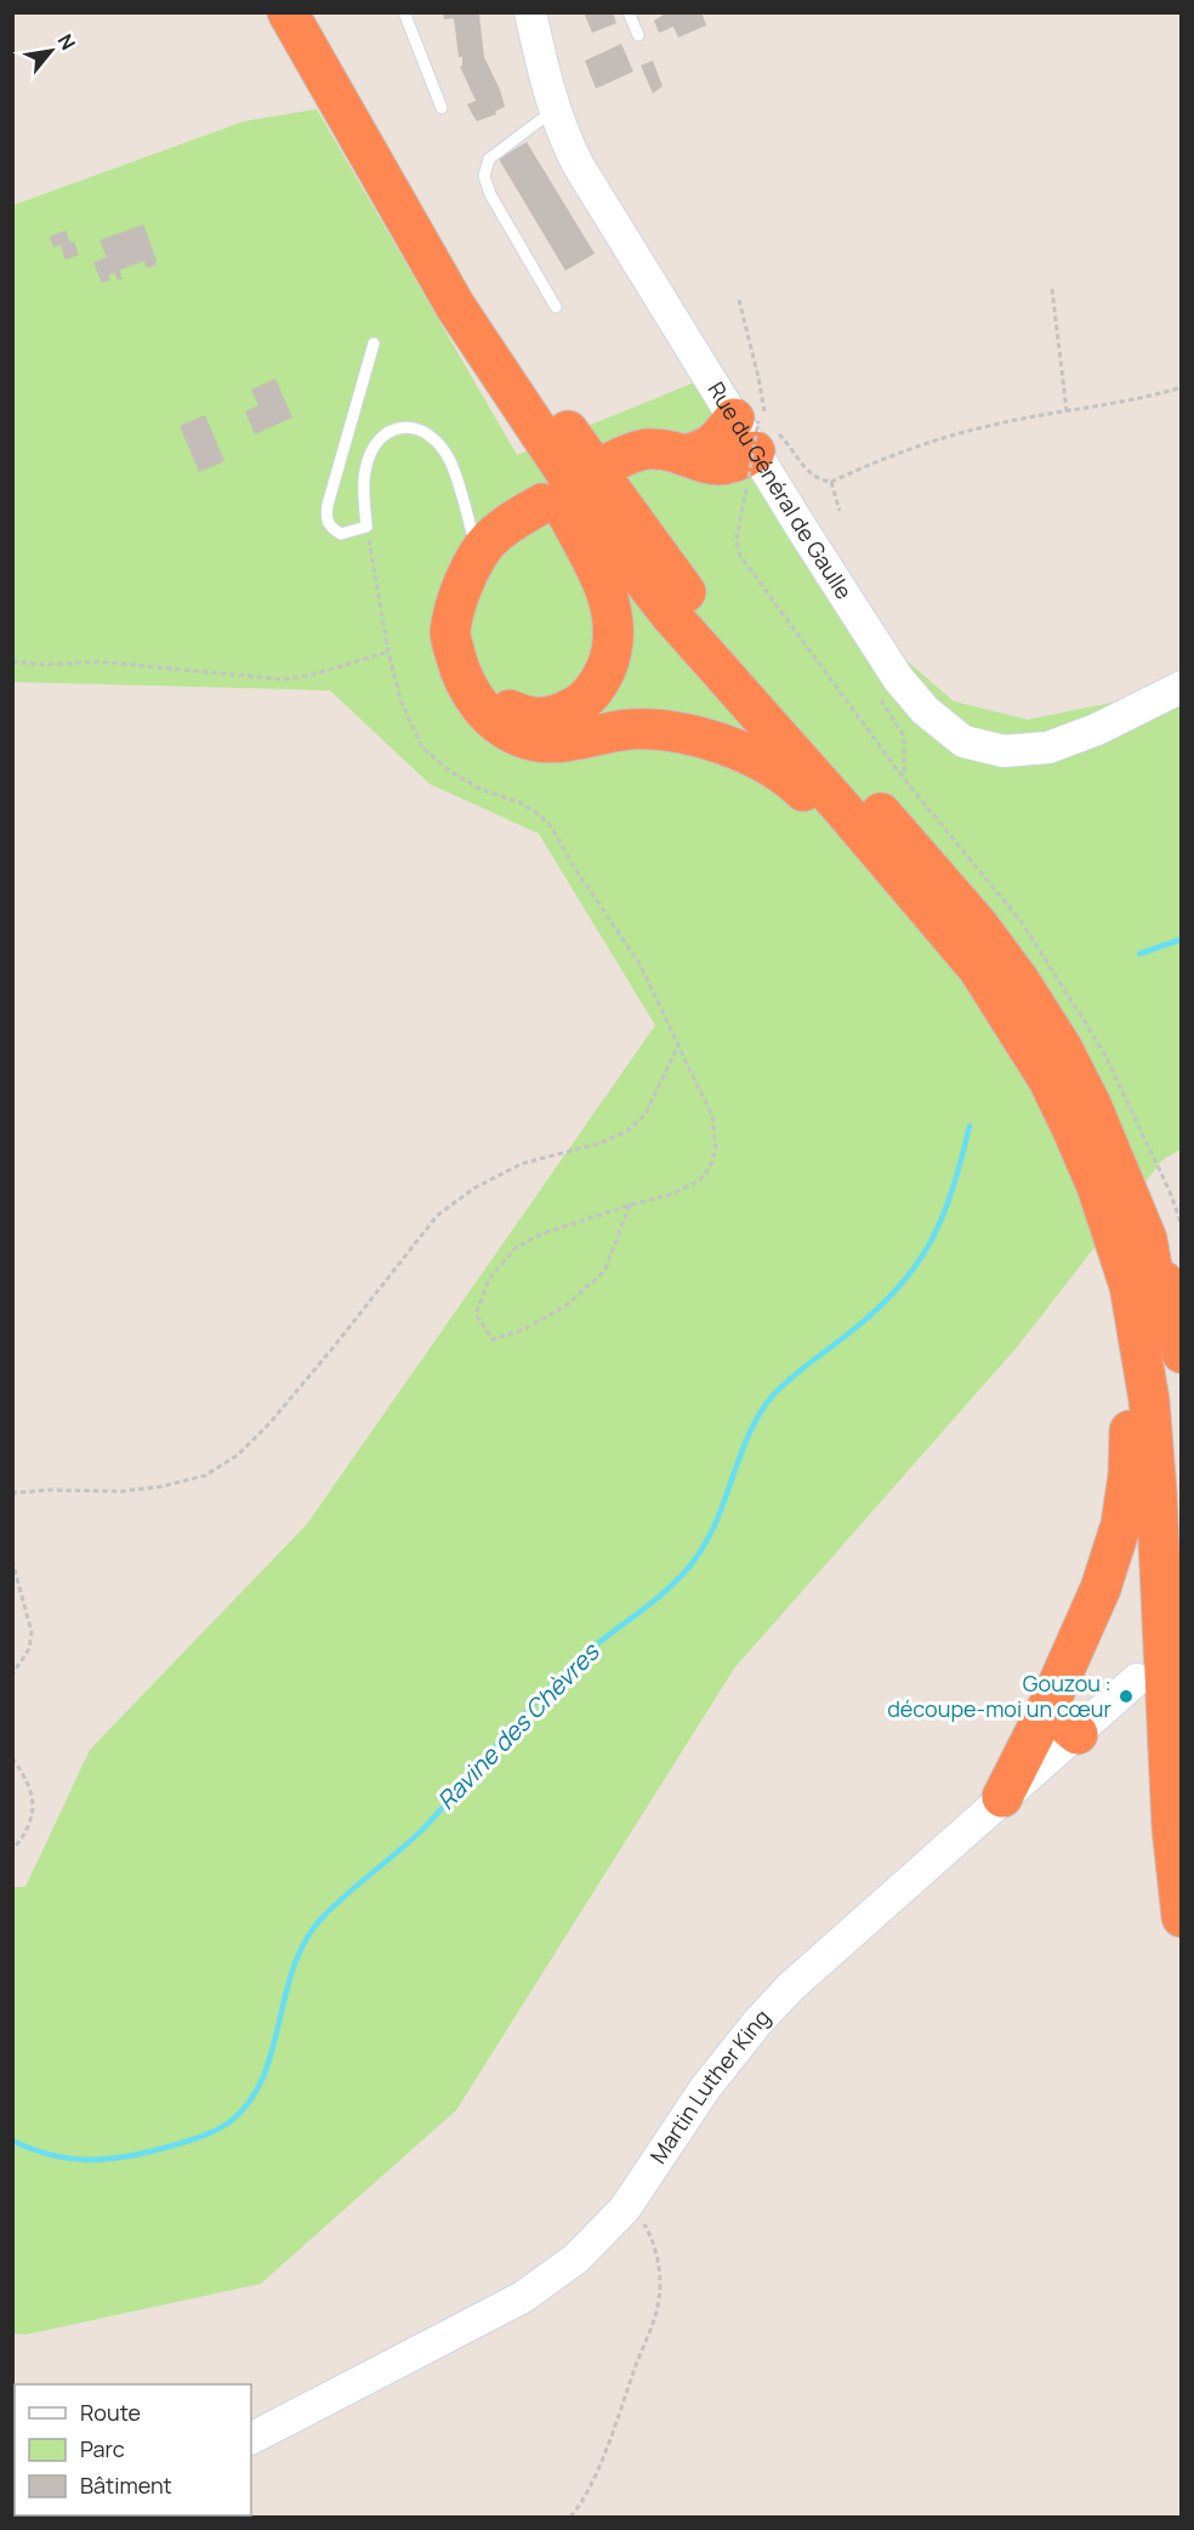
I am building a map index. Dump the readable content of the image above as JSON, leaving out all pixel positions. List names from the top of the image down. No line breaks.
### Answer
{"streets":{"street":["Rue du Général de Gaulle","Martin Luther King"]},"water":["Ravine des Chèvres"],"places":["Gouzou : découpe-moi un cœur"],"legend":["Route","Parc","Bâtiment"],"north":"top right"}
